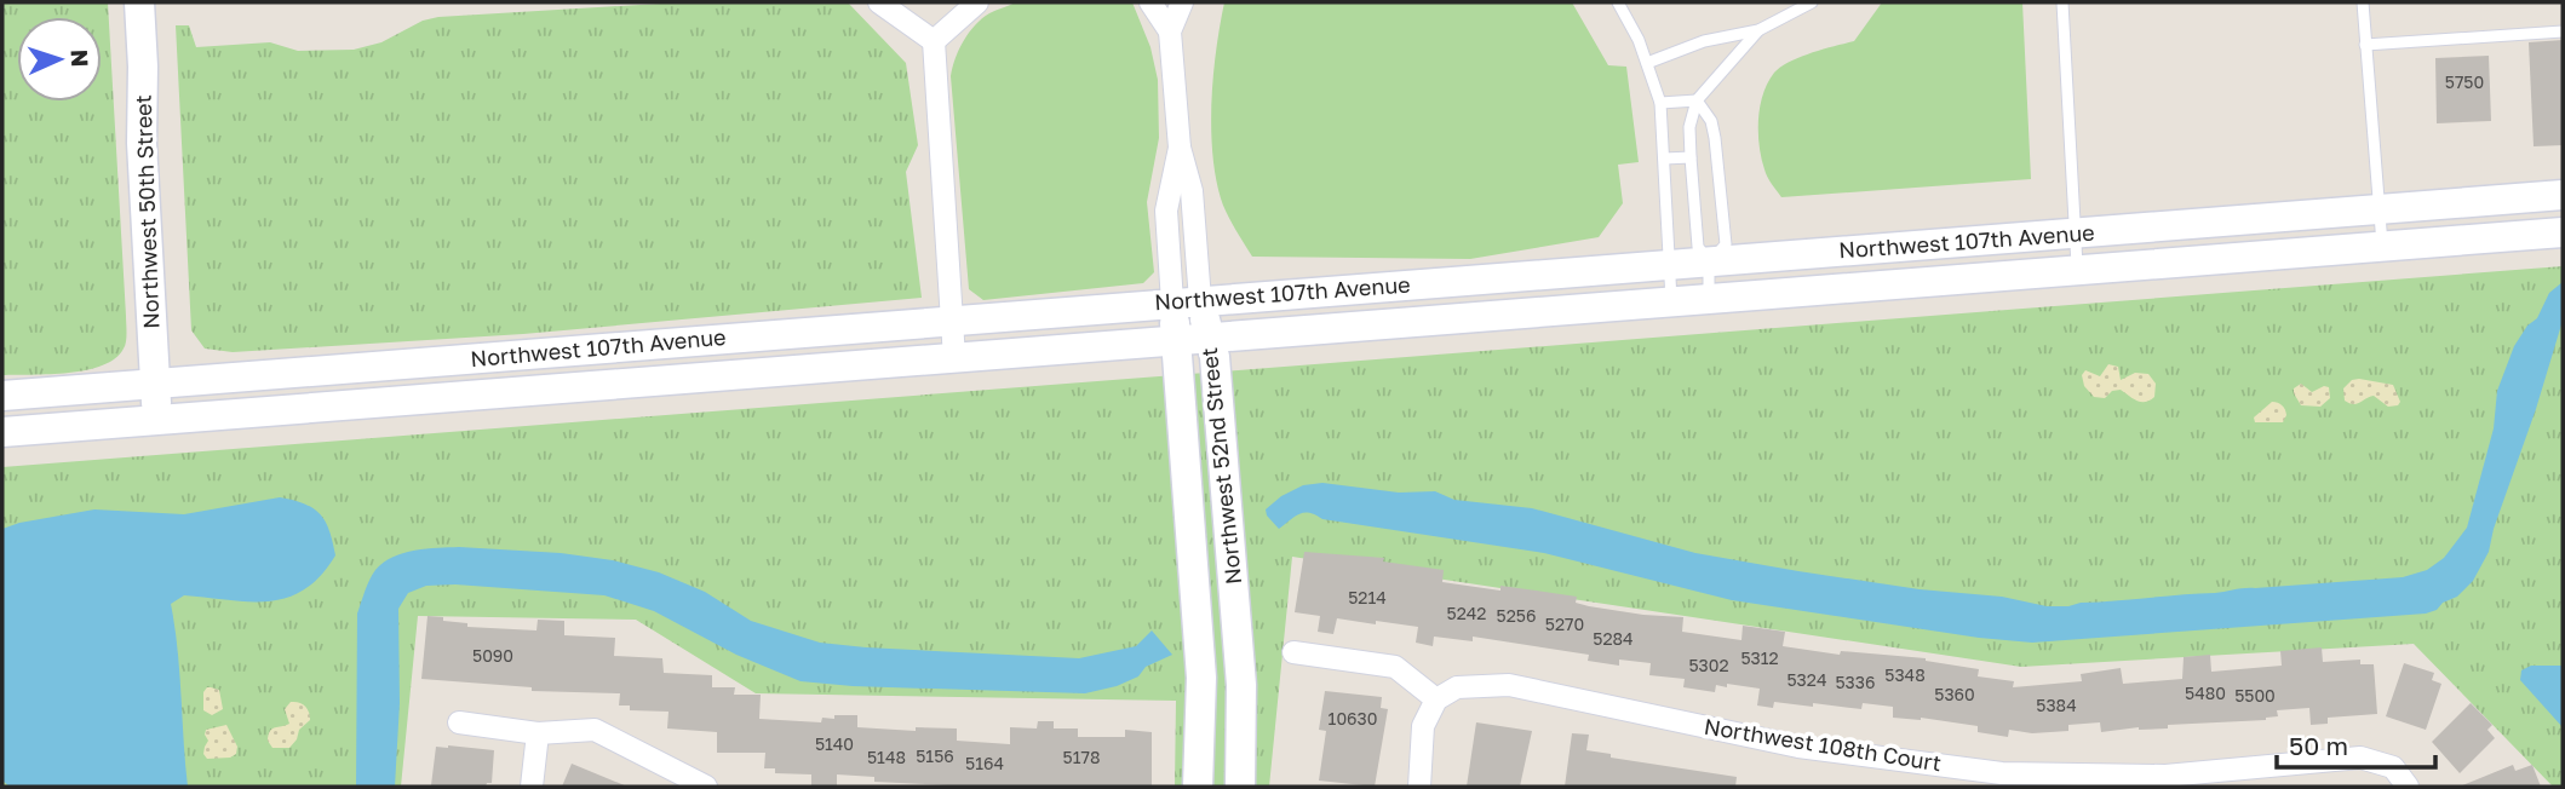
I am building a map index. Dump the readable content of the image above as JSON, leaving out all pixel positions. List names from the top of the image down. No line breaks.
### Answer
{"streets":{"main road":["Northwest 50th Street","Northwest 107th Avenue","Northwest 52nd Street"],"street":["Northwest 108th Court"]},"crossings":[["Northwest 50th Street","Northwest 107th Avenue"],["Northwest 107th Avenue","Northwest 52nd Street"]],"house_numbers":["5750","5214","5242","5256","5270","5284","5090","5312","5302","5348","5324","5336","5480","5360","5500","5384","10630","5140","5156","5148","5178","5164"],"scale_bar":"50 m","north":"right"}
